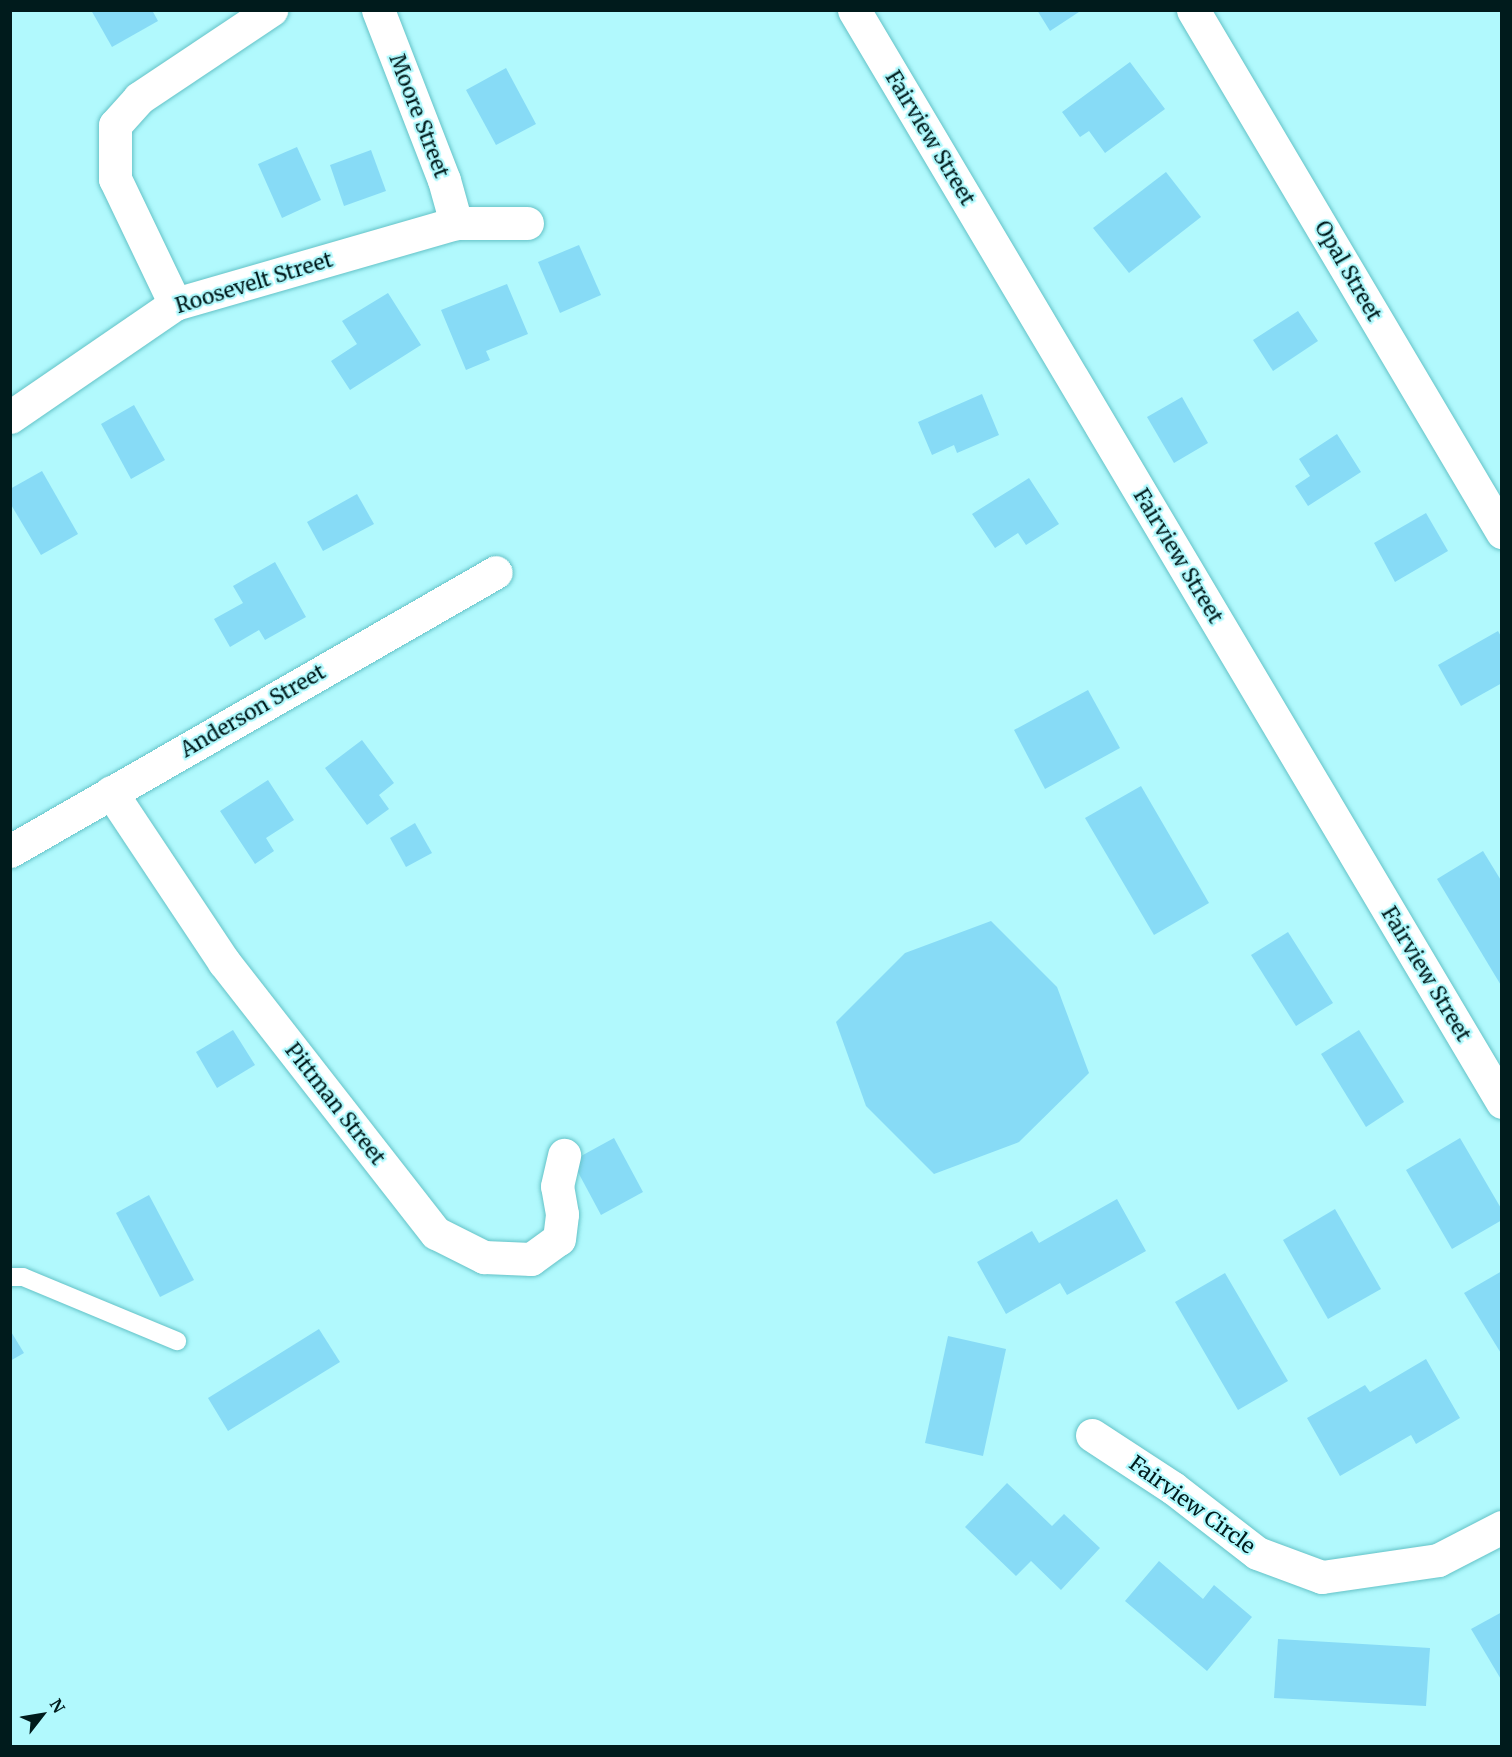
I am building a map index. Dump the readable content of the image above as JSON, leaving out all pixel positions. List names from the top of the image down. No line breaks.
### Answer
{"streets":{"street":["Moore Street","Fairview Street","Opal Street","Roosevelt Street","Anderson Street","Pittman Street","Fairview Circle"]},"crossings":[["Moore Street","Roosevelt Street"],["Anderson Street","Pittman Street"]],"north":"top right"}
